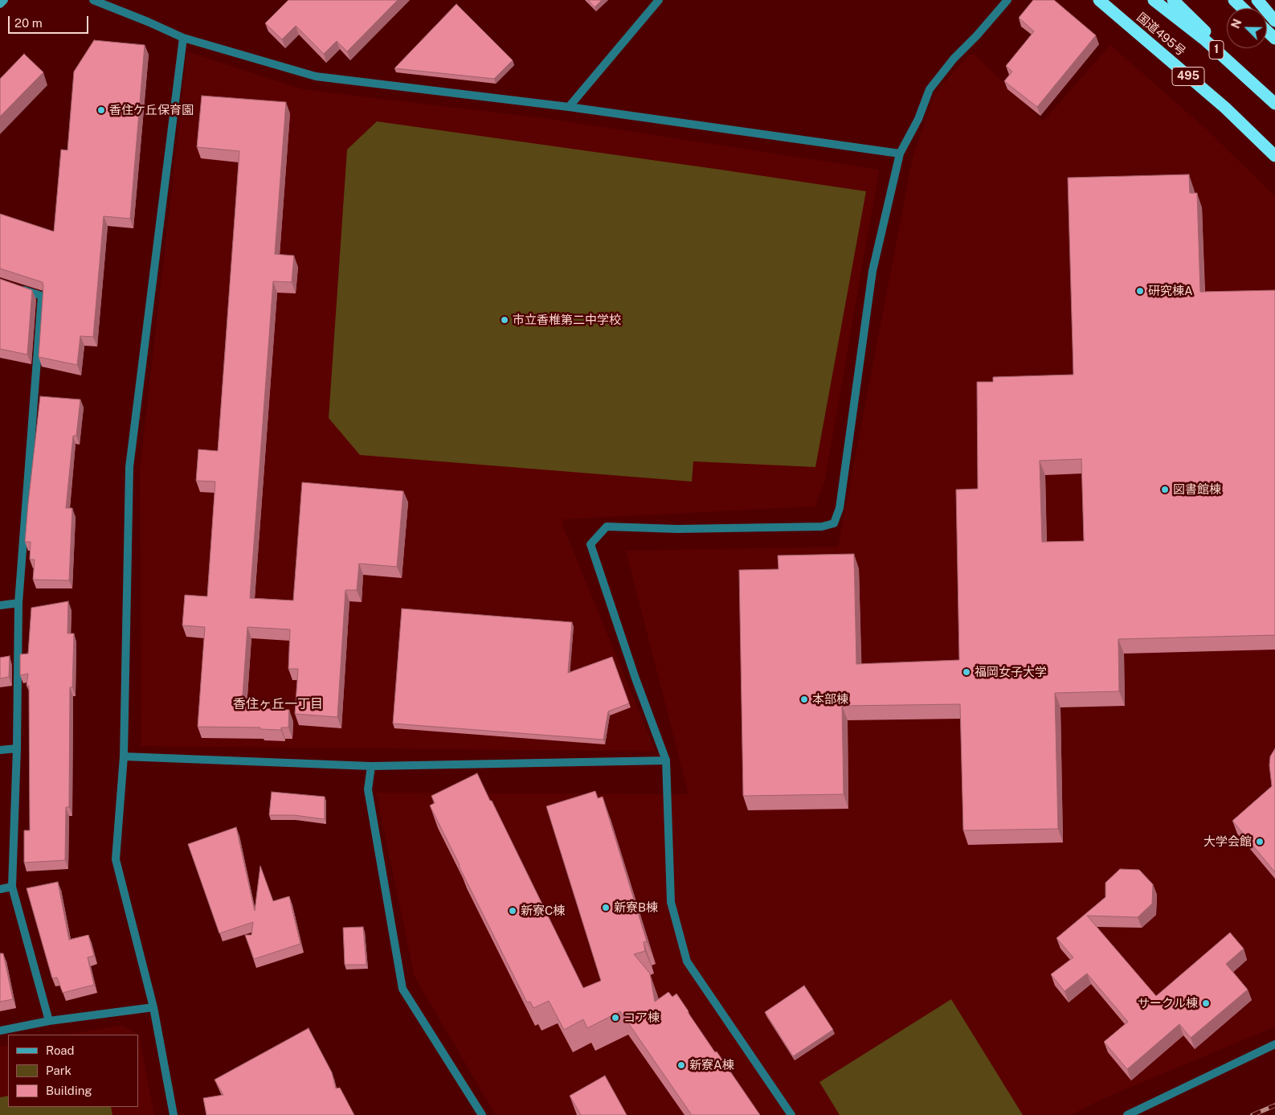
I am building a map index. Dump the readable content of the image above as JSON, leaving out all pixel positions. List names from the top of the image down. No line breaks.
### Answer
{"streets":{"highway":["国道495号","1","495"]},"districts":["香住ヶ丘一丁目"],"places":["香住ケ丘保育園","研究棟A","市立香椎第二中学校","図書館棟","福岡女子大学","本部棟","大学会館","新寮B棟","新寮C棟","サークル棟","コア棟","新寮A棟"],"legend":["Road","Park","Building"],"scale_bar":"20 m","north":"top left"}
